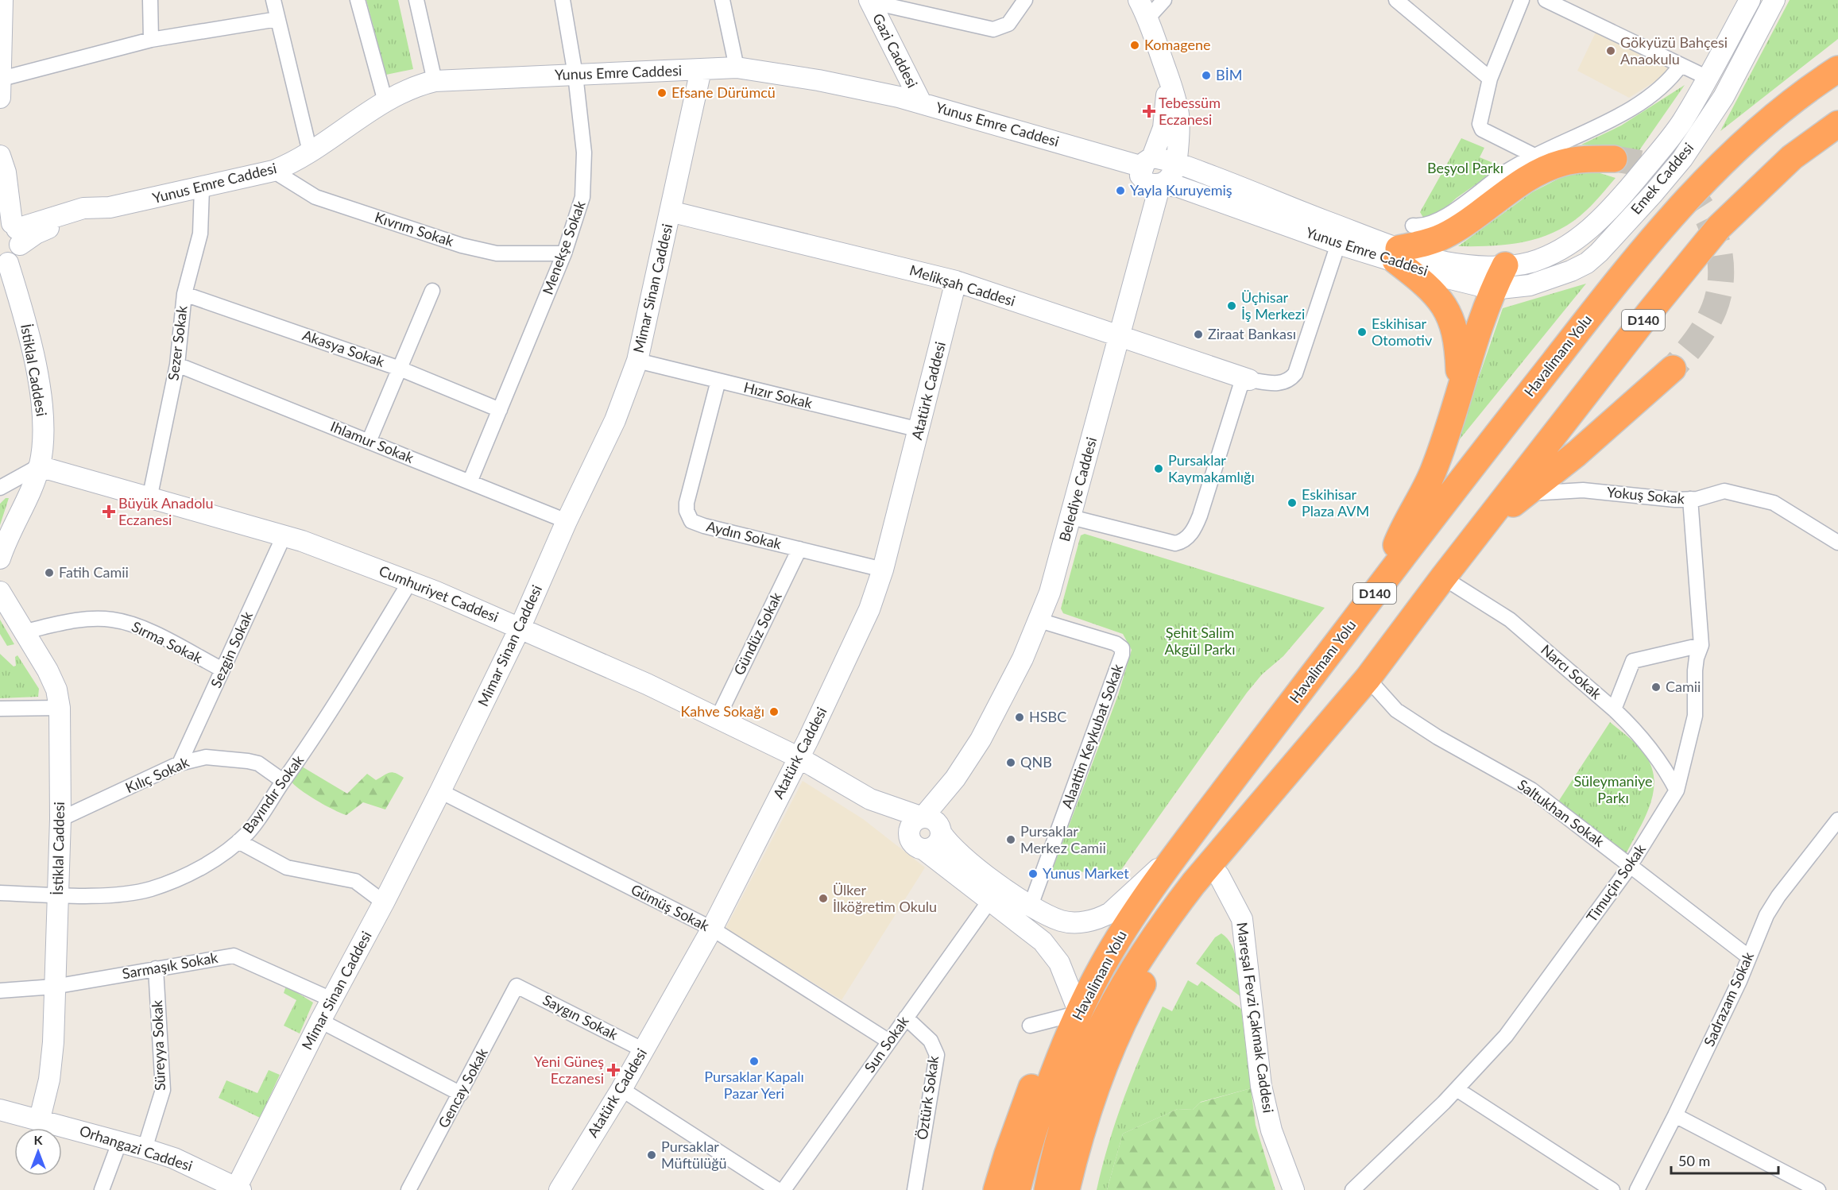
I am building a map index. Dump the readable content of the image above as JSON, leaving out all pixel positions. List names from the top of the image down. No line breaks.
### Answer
{"streets":{"highway":["D140","Havalimanı Yolu"],"street":["Gazi Caddesi","Yunus Emre Caddesi","Emek Caddesi","Kıvrım Sokak","Menekşe Sokak","Melikşah Caddesi","Mimar Sinan Caddesi","Sezer Sokak","Akasya Sokak","İstiklal Caddesi","Atatürk Caddesi","Hızır Sokak","Ihlamur Sokak","Belediye Caddesi","Yokuş Sokak","Aydın Sokak","Cumhuriyet Caddesi","Gündüz Sokak","Sırma Sokak","Sezgin Sokak","Narcı Sokak","Alaattin Keykubat Sokak","Kılıç Sokak","Bayındır Sokak","Saltukhan Sokak","Timuçin Sokak","Gümüş Sokak","Sarmaşık Sokak","Sadrazam Sokak","Saygın Sokak","Mareşal Fevzi Çakmak Caddesi","Sun Sokak","Süreyya Sokak","Gencay Sokak","Öztürk Sokak","Orhangazi Caddesi"]},"crossings":[["Gazi Caddesi","Yunus Emre Caddesi"],["Yunus Emre Caddesi","Emek Caddesi"],["Yunus Emre Caddesi","Kıvrım Sokak"],["Yunus Emre Caddesi","Menekşe Sokak"],["Yunus Emre Caddesi","Mimar Sinan Caddesi"],["Yunus Emre Caddesi","Sezer Sokak"],["Yunus Emre Caddesi","Belediye Caddesi"],["Kıvrım Sokak","Menekşe Sokak"],["Menekşe Sokak","Akasya Sokak"],["Menekşe Sokak","Ihlamur Sokak"],["Melikşah Caddesi","Mimar Sinan Caddesi"],["Melikşah Caddesi","Atatürk Caddesi"],["Melikşah Caddesi","Belediye Caddesi"],["Mimar Sinan Caddesi","Hızır Sokak"],["Mimar Sinan Caddesi","Ihlamur Sokak"],["Mimar Sinan Caddesi","Cumhuriyet Caddesi"],["Mimar Sinan Caddesi","Gümüş Sokak"],["Mimar Sinan Caddesi","Sarmaşık Sokak"],["Mimar Sinan Caddesi","Orhangazi Caddesi"],["D140","Narcı Sokak"],["D140","Saltukhan Sokak"],["Sezer Sokak","Akasya Sokak"],["Sezer Sokak","Ihlamur Sokak"],["Sezer Sokak","Cumhuriyet Caddesi"],["İstiklal Caddesi","Cumhuriyet Caddesi"],["İstiklal Caddesi","Sırma Sokak"],["İstiklal Caddesi","Kılıç Sokak"],["İstiklal Caddesi","Bayındır Sokak"],["İstiklal Caddesi","Sarmaşık Sokak"],["İstiklal Caddesi","Orhangazi Caddesi"],["Atatürk Caddesi","Hızır Sokak"],["Atatürk Caddesi","Aydın Sokak"],["Atatürk Caddesi","Cumhuriyet Caddesi"],["Atatürk Caddesi","Gümüş Sokak"],["Atatürk Caddesi","Saygın Sokak"],["Hızır Sokak","Aydın Sokak"],["Belediye Caddesi","Alaattin Keykubat Sokak"],["Yokuş Sokak","Timuçin Sokak"],["Aydın Sokak","Gündüz Sokak"],["Cumhuriyet Caddesi","Gündüz Sokak"],["Cumhuriyet Caddesi","Sezgin Sokak"],["Cumhuriyet Caddesi","Bayındır Sokak"],["Sırma Sokak","Sezgin Sokak"],["Sezgin Sokak","Kılıç Sokak"],["Narcı Sokak","Timuçin Sokak"],["Kılıç Sokak","Bayındır Sokak"],["Saltukhan Sokak","Timuçin Sokak"],["Saltukhan Sokak","Sadrazam Sokak"],["Gümüş Sokak","Sun Sokak"],["Sarmaşık Sokak","Süreyya Sokak"],["Saygın Sokak","Gencay Sokak"],["Sun Sokak","Öztürk Sokak"],["Süreyya Sokak","Orhangazi Caddesi"]],"parks":["Beşyol Parkı","Şehit Salim Akgül Parkı","Süleymaniye Parkı"],"places":{"other":["Komagene","Gökyüzü Bahçesi Anaokulu","BİM","Efsane Dürümcü","Yayla Kuruyemiş","Üçhisar İş Merkezi","Eskihisar Otomotiv","Ziraat Bankası","Pursaklar Kaymakamlığı","Eskihisar Plaza AVM","Fatih Camii","Camii","Kahve Sokağı","HSBC","QNB","Pursaklar Merkez Camii","Yunus Market","Ülker İlköğretim Okulu","Pursaklar Kapalı Pazar Yeri","Pursaklar Müftülüğü"],"health":["Tebessüm Eczanesi","Büyük Anadolu Eczanesi","Yeni Güneş Eczanesi"]},"scale_bar":"50 m","north":"top"}
